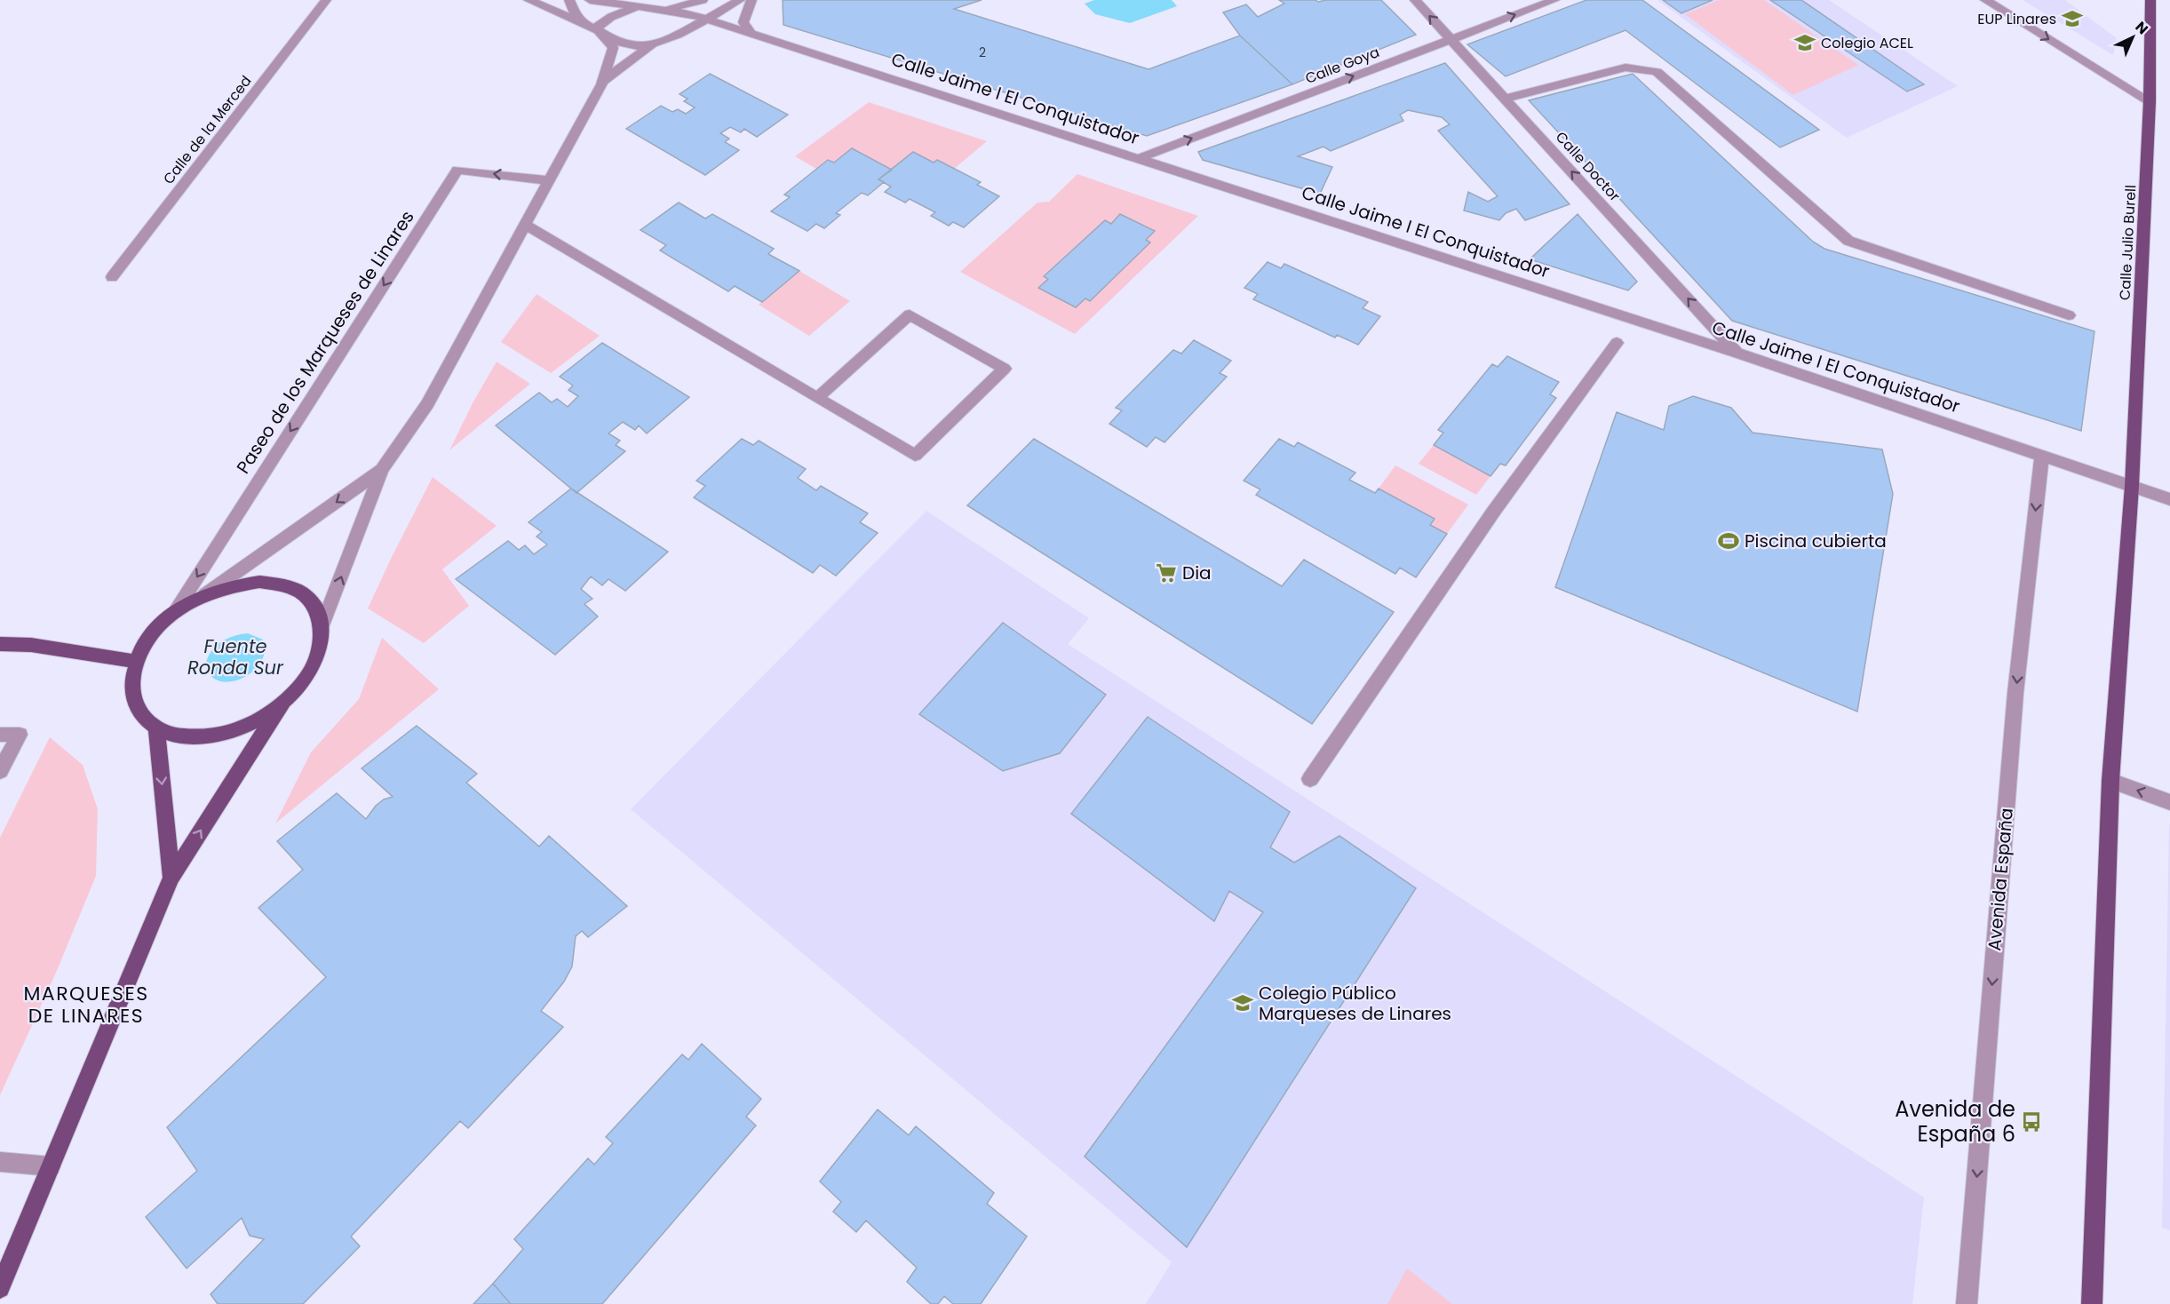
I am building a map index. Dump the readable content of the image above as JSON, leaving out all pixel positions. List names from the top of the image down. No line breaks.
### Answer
{"streets":{"main road":["Calle Julio Burell"],"street":["Calle Goya","Calle Jaime I El Conquistador","Calle de la Merced","Calle Doctor","Paseo de los Marqueses de Linares","Avenida España"]},"crossings":[["Calle Goya","Calle Jaime I El Conquistador"],["Calle Goya","Calle Doctor"],["Calle Jaime I El Conquistador","Calle Doctor"],["Calle Jaime I El Conquistador","Calle Julio Burell"],["Calle Jaime I El Conquistador","Avenida España"]],"one_way":["Calle Goya","Calle Doctor","Avenida España"],"districts":["MARQUESES DE LINARES"],"water":["Fuente Ronda Sur"],"places":{"school or university":["EUP Linares","Colegio ACEL","Colegio Público Marqueses de Linares"],"sports":["Piscina cubierta"],"supermarket":["Dia"],"bus stop":["Avenida de España 6"]},"house_numbers":["2"],"north":"top right"}
